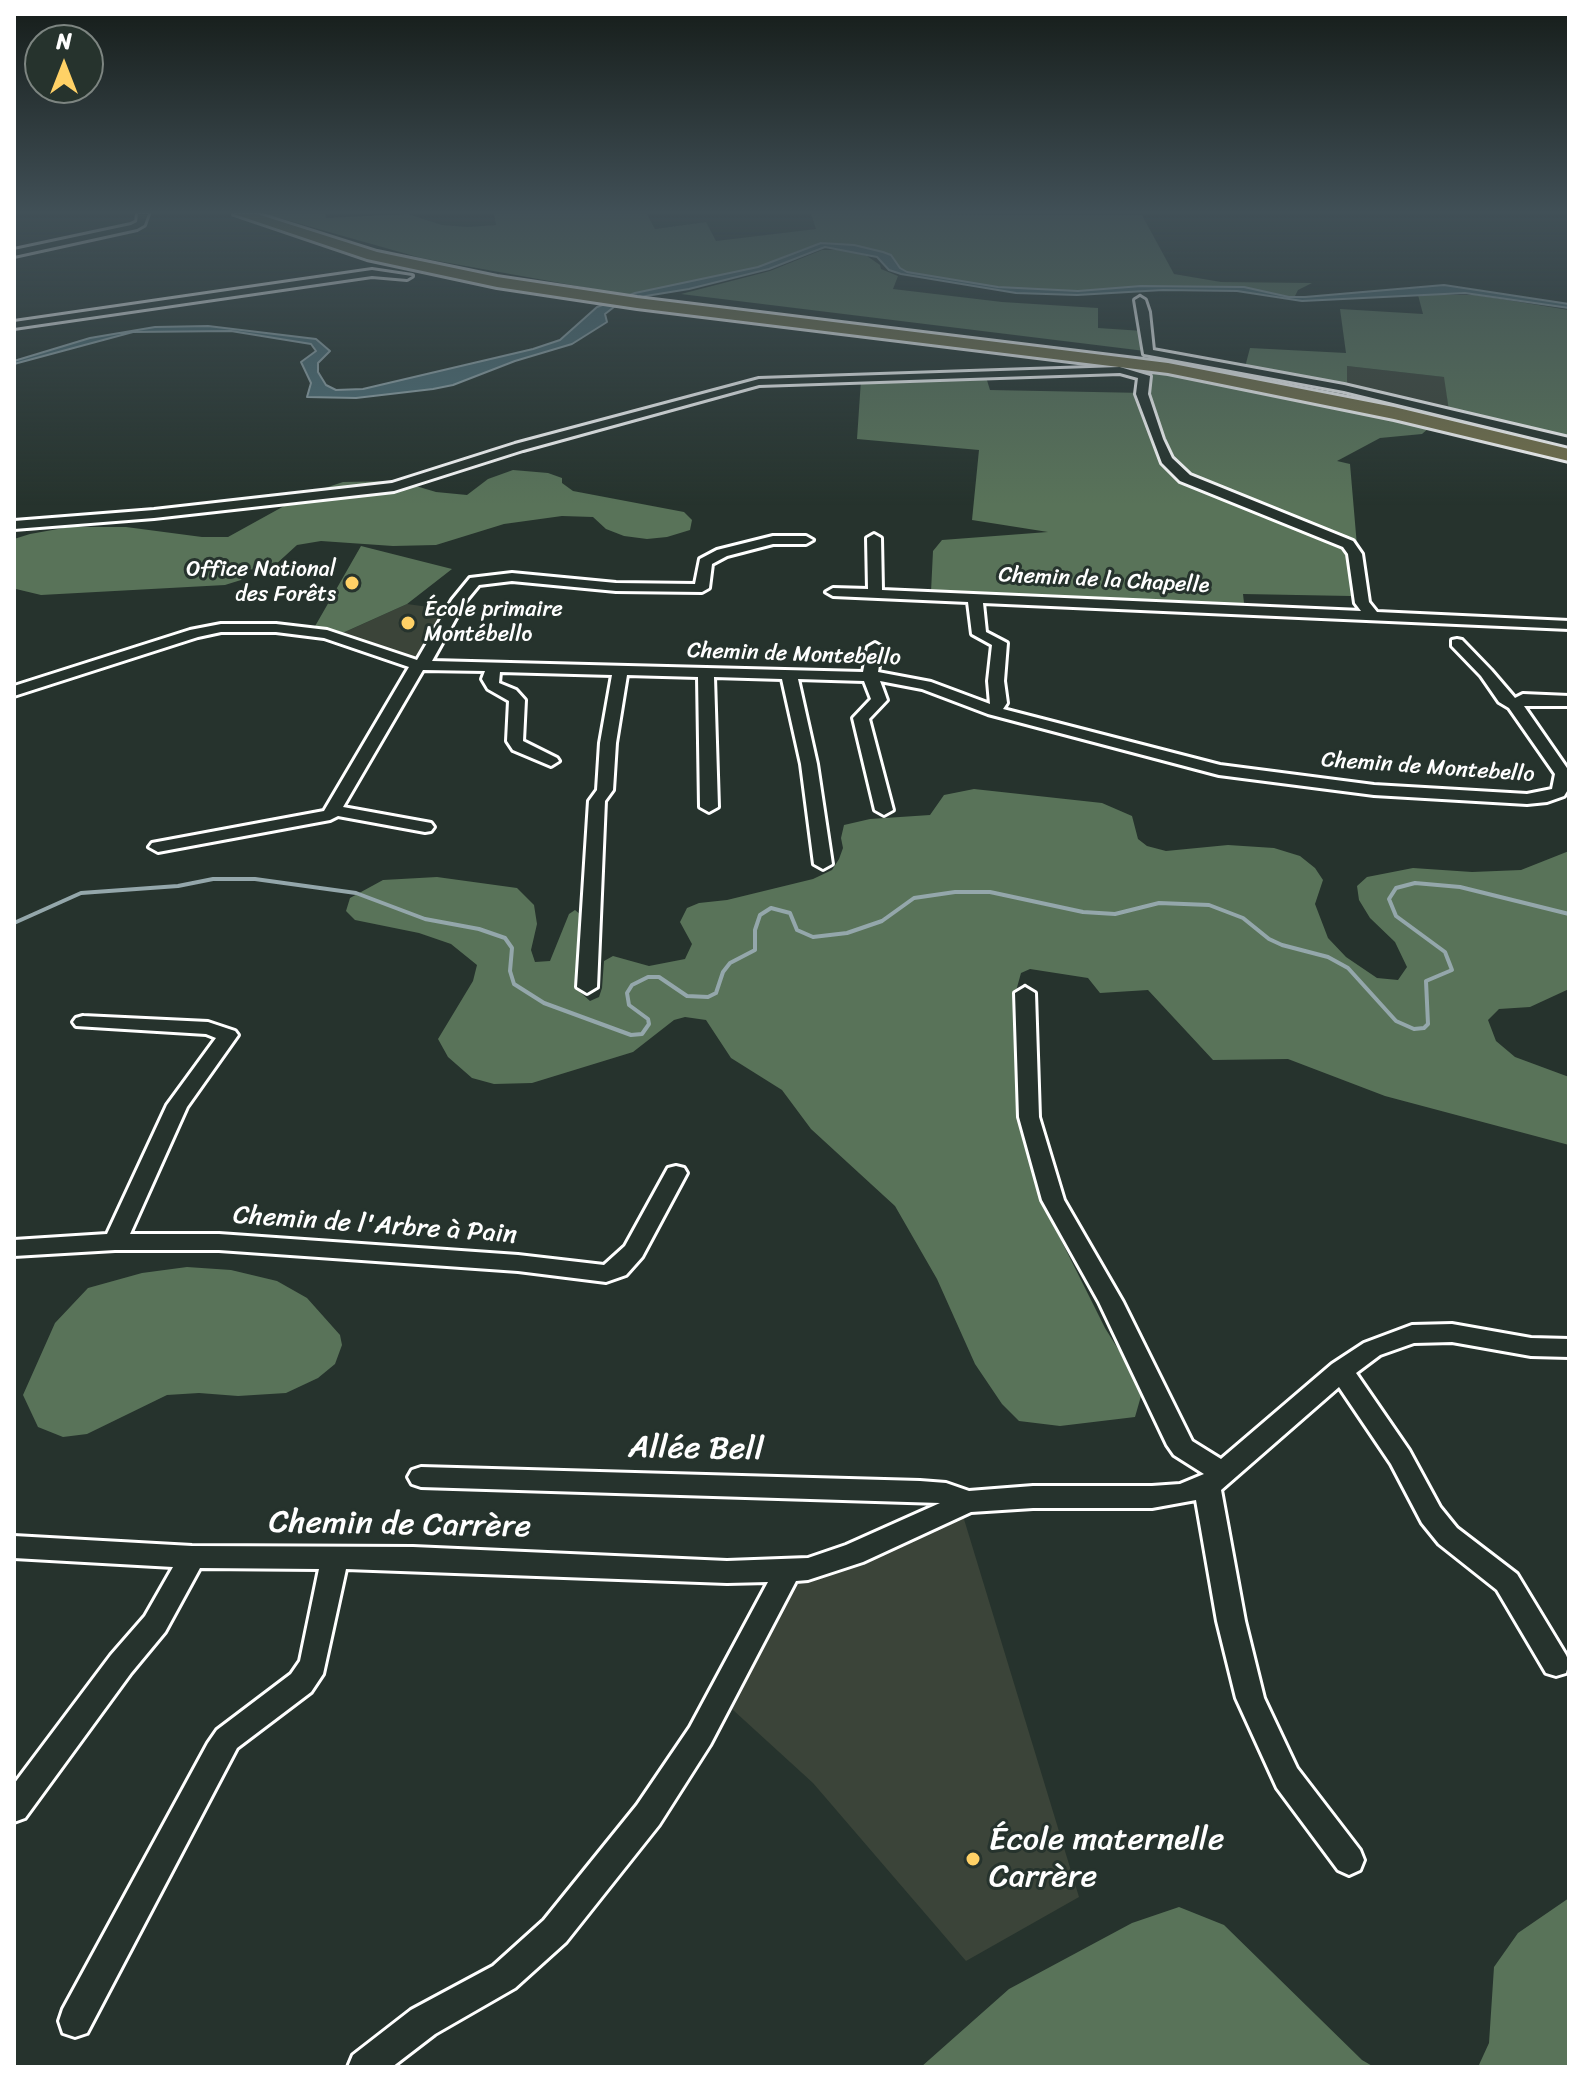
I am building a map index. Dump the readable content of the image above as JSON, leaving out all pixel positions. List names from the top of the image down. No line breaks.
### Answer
{"streets":{"street":["Chemin de la Chapelle","Chemin de Montebello","Chemin de l'Arbre à Pain","Allée Bell","Chemin de Carrère"]},"crossings":[["Allée Bell","Chemin de Carrère"]],"places":["Office National des Forêts","École primaire Montébello","École maternelle Carrère"],"north":"top"}
